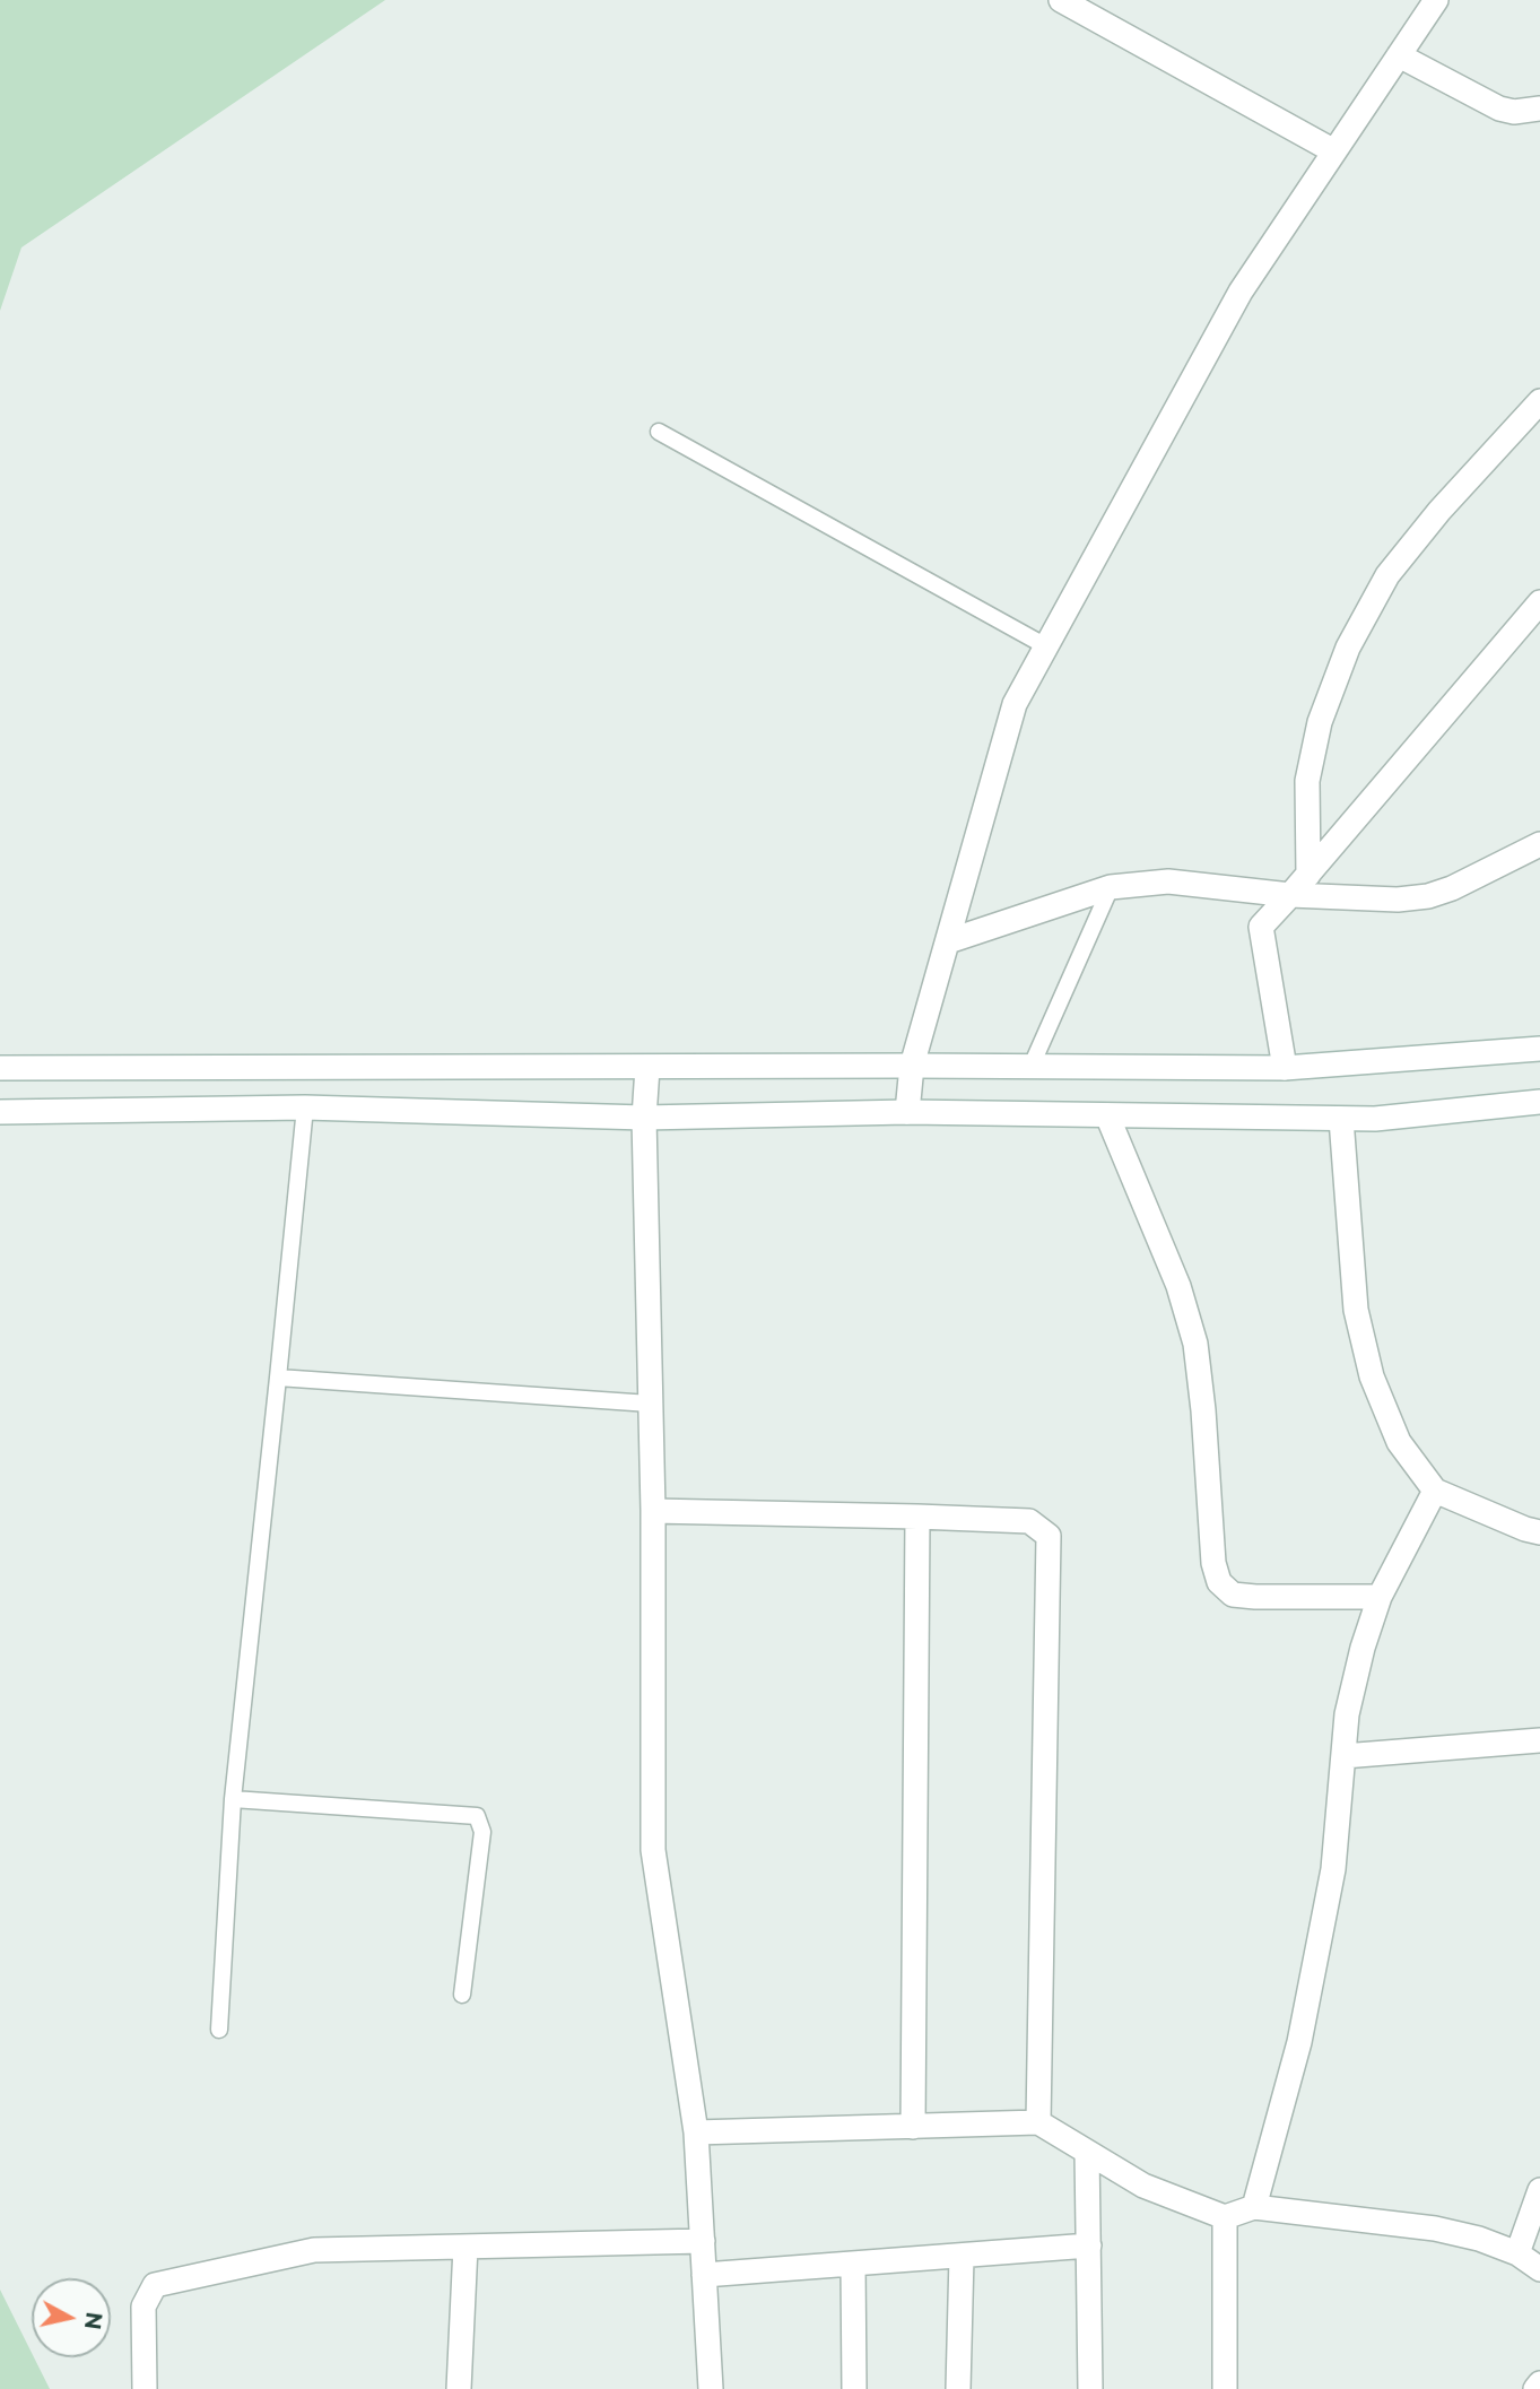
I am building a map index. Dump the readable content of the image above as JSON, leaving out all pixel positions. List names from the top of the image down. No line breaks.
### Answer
{"north":"right"}
